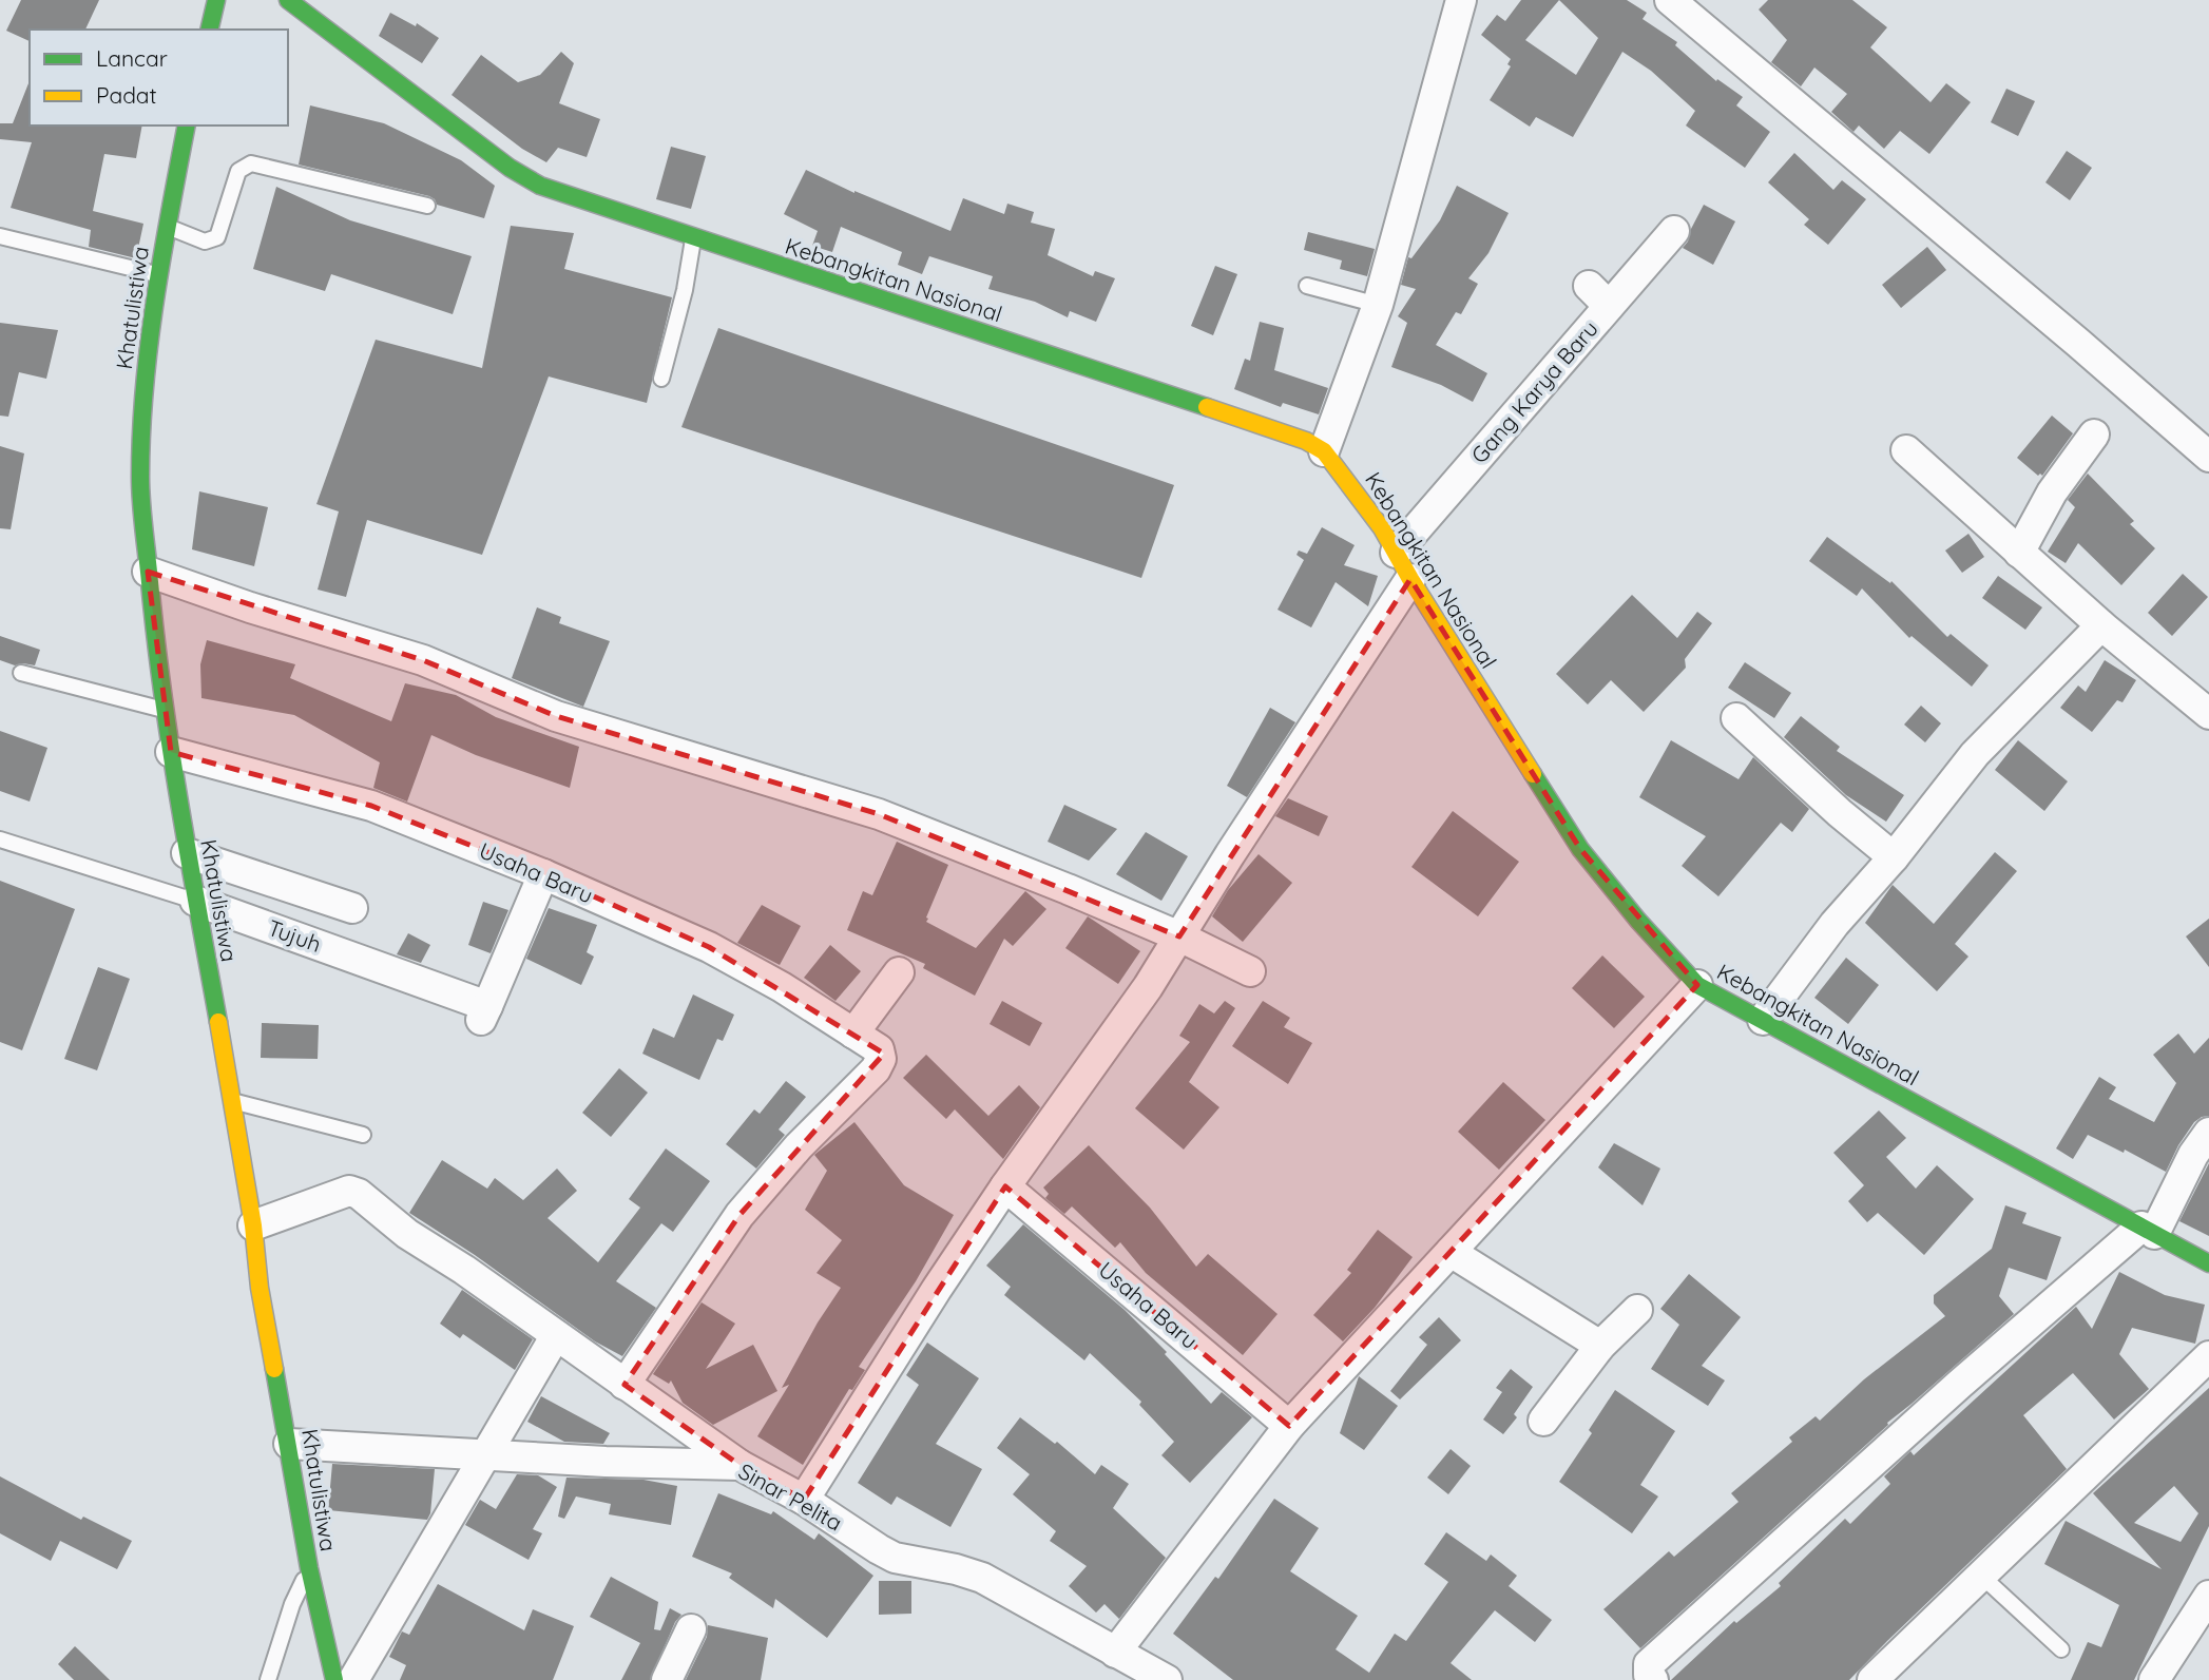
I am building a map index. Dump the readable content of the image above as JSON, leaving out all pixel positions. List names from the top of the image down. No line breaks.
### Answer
{"streets":{"main road":["Kebangkitan Nasional","Khatulistiwa"],"street":["Gang Karya Baru","Usaha Baru","Tujuh","Sinar Pelita"]},"crossings":[["Kebangkitan Nasional","Gang Karya Baru"],["Khatulistiwa","Usaha Baru"],["Khatulistiwa","Tujuh"],["Khatulistiwa","Sinar Pelita"],["Usaha Baru","Tujuh"]],"legend":["Lancar","Padat"]}
